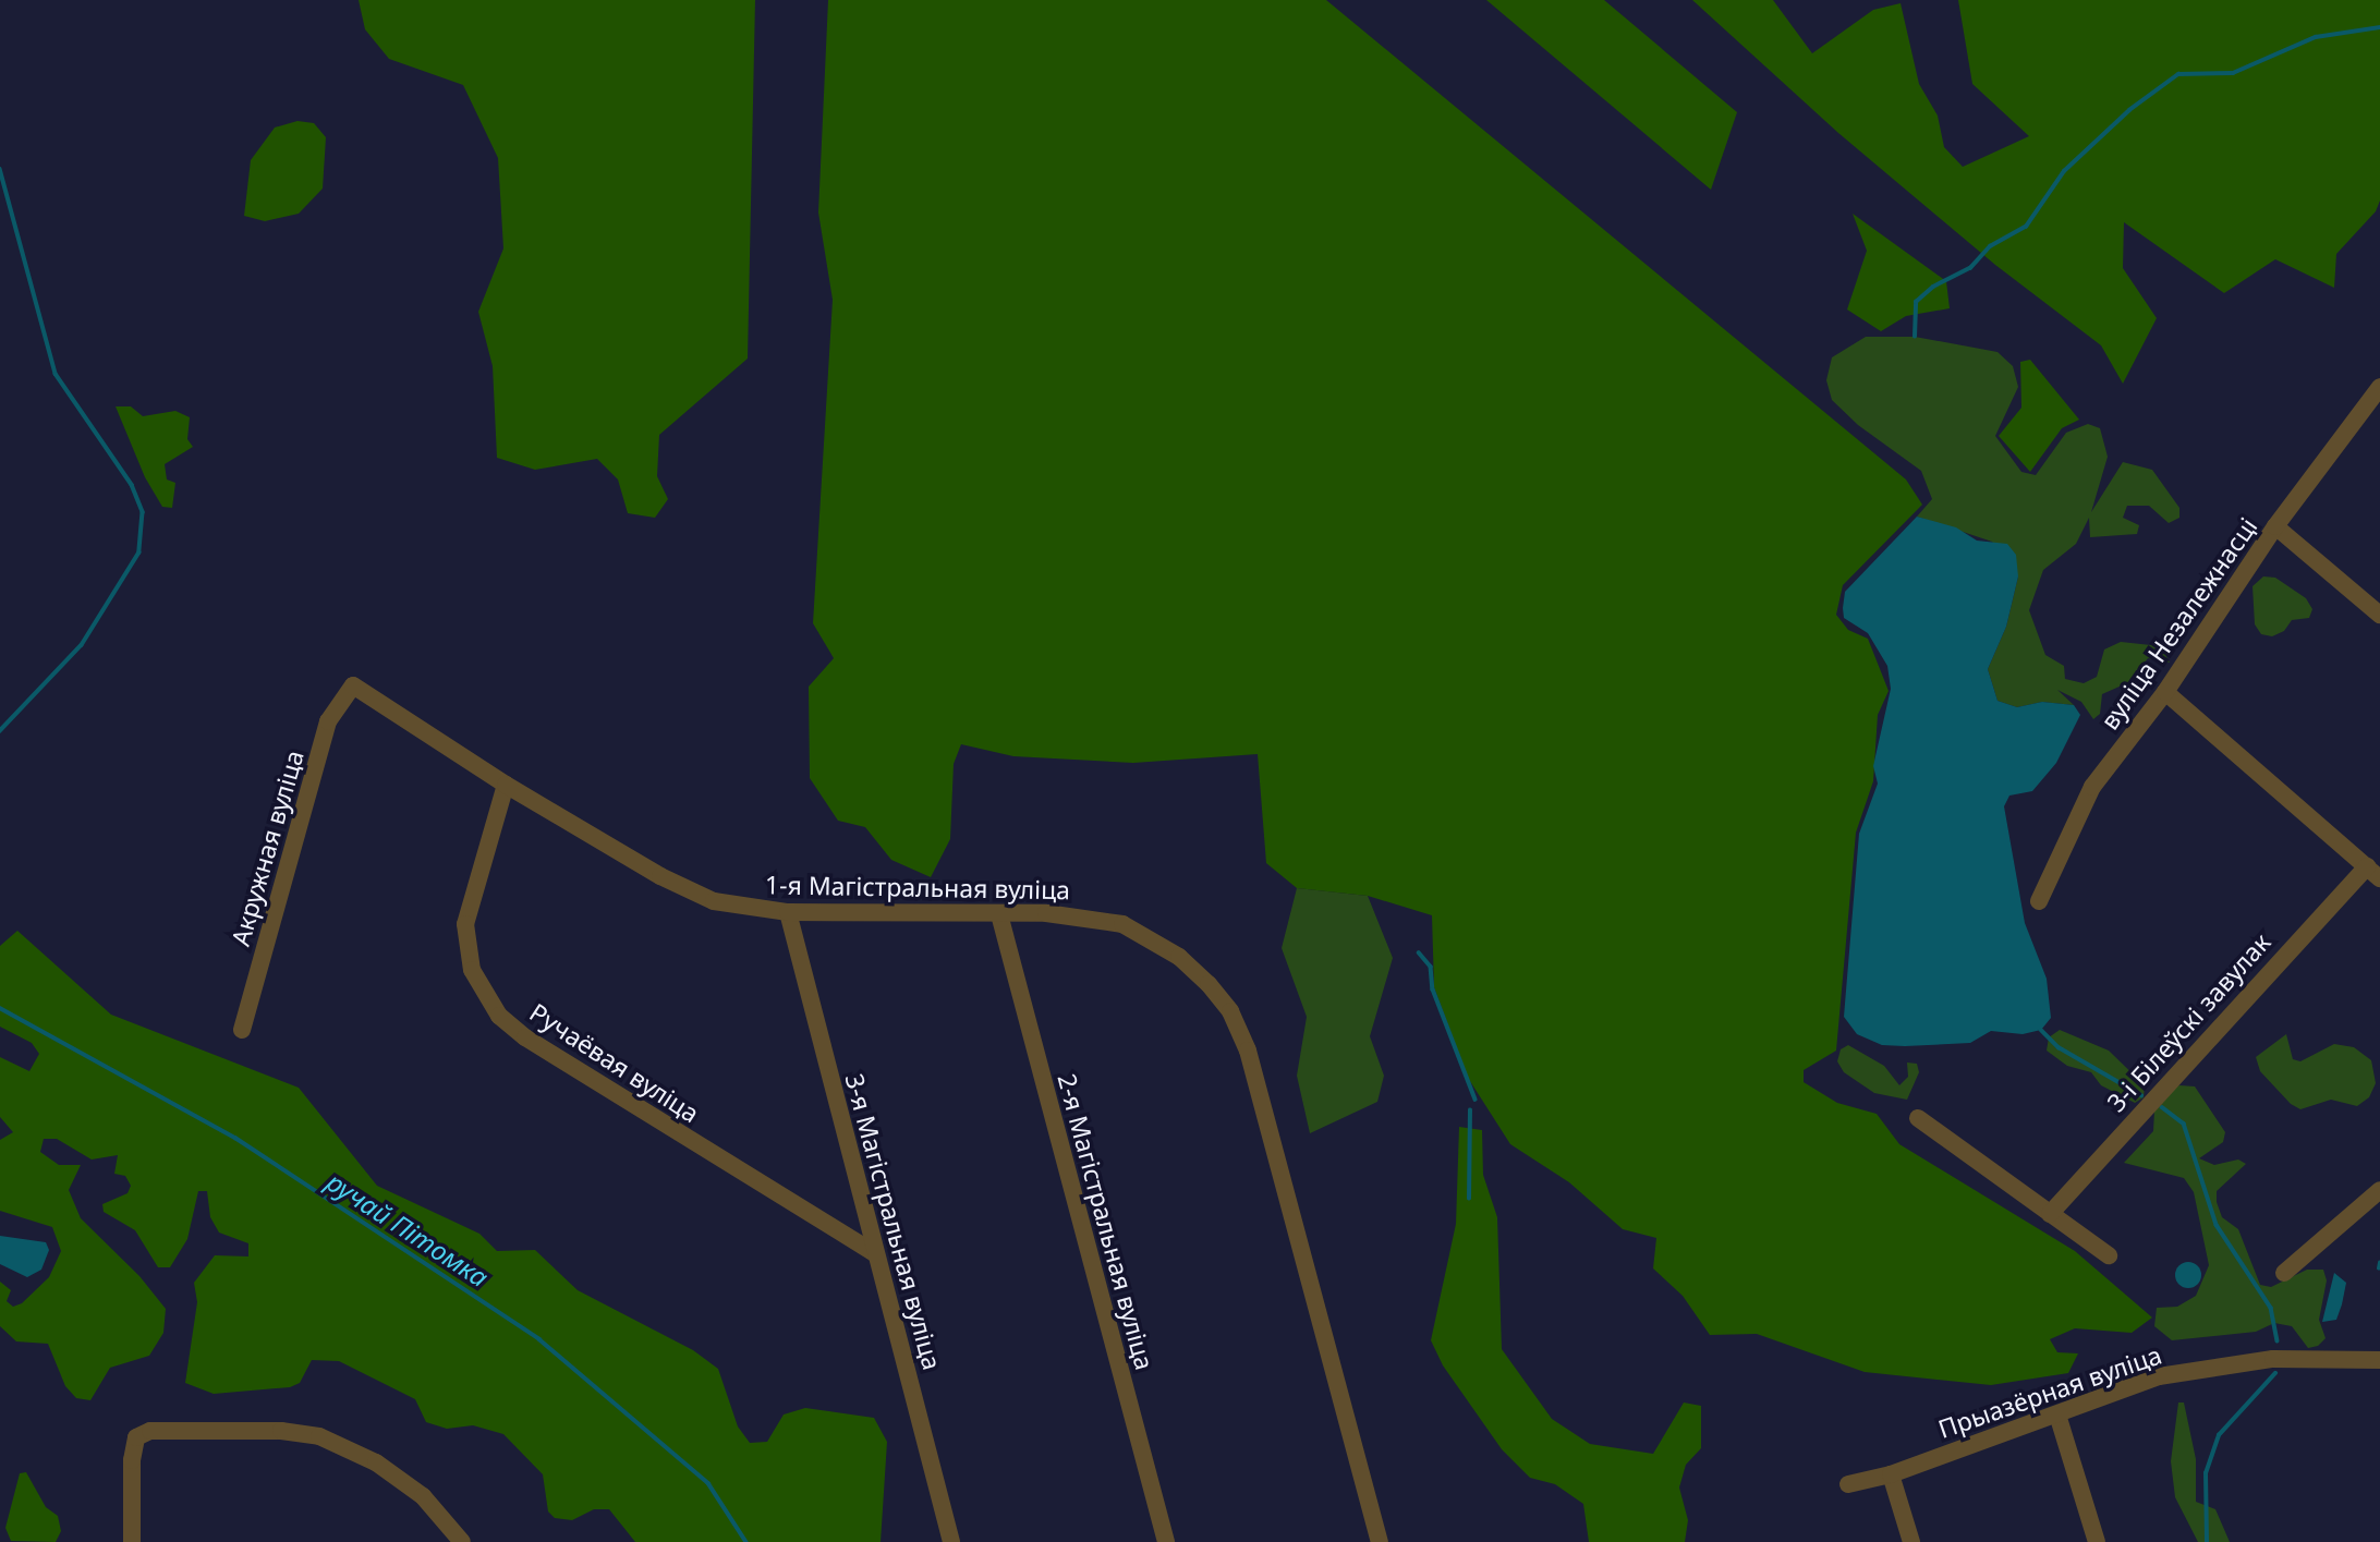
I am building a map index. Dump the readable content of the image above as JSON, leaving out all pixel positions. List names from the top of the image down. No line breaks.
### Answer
{"streets":{"street":["вуліца Незалежнасці","Акружная вуліца","1-я Магістральная вуліца","3-і Білеўскі завулак","Ручаёвая вуліца","3-я Магістральная вуліца","2-я Магістральная вуліца","Прыазёрная вуліца"]},"crossings":[["Акружная вуліца","1-я Магістральная вуліца"],["1-я Магістральная вуліца","Ручаёвая вуліца"],["1-я Магістральная вуліца","3-я Магістральная вуліца"],["1-я Магістральная вуліца","2-я Магістральная вуліца"],["Ручаёвая вуліца","3-я Магістральная вуліца"]],"water":["ручай Пітомка"]}
